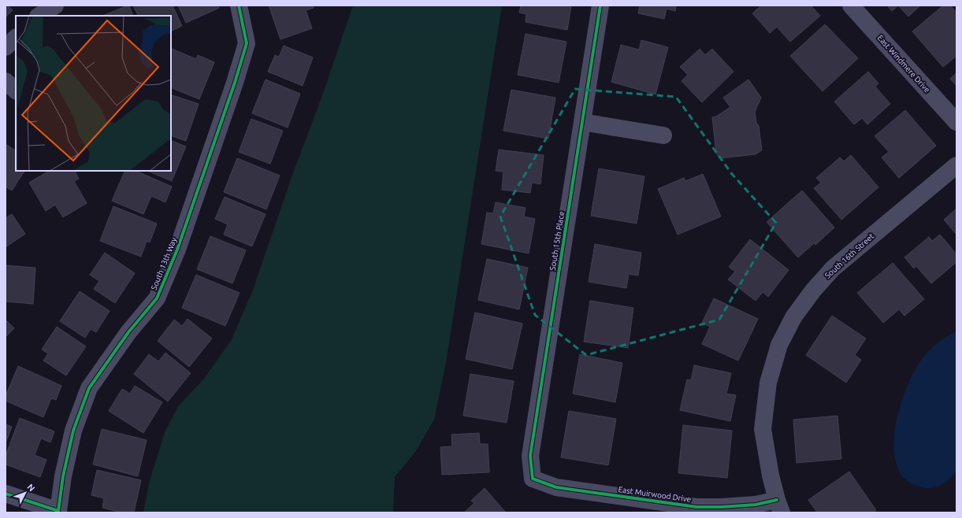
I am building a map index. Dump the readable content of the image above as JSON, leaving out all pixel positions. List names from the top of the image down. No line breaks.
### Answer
{"streets":{"street":["East Windmere Drive","South 15th Place","South 16th Street","South 13th Way","East Muirwood Drive"]},"crossings":[["South 15th Place","East Muirwood Drive"],["South 16th Street","East Muirwood Drive"]],"north":"top right"}
